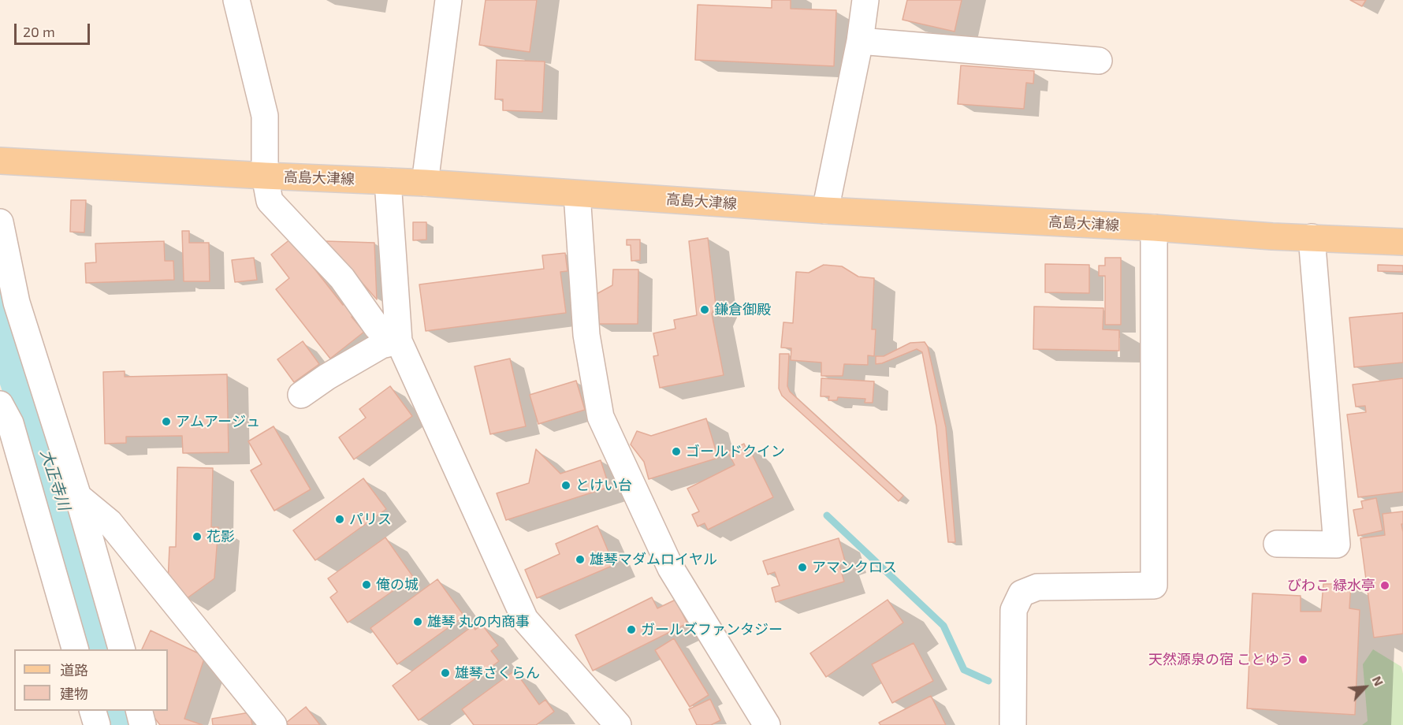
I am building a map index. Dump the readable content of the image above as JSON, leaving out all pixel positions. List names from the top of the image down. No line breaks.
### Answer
{"streets":{"main road":["高島大津線"]},"water":["大正寺川"],"places":["鎌倉御殿","アムアージュ","ゴールドクイン","とけい台","パリス","花影","雄琴マダムロイヤル","アマンクロス","俺の城","びわこ 緑水亭","雄琴 丸の内商事","ガールズファンタジー","天然源泉の宿 ことゆう","雄琴さくらん"],"legend":["道路","建物"],"scale_bar":"20 m","north":"top right"}
